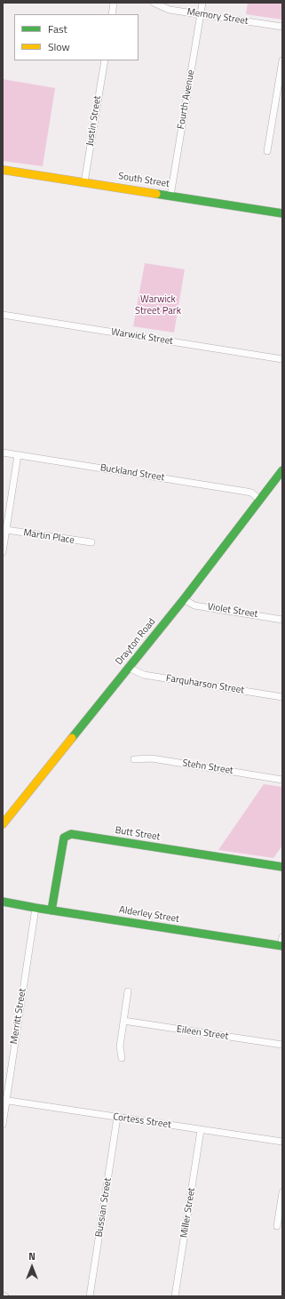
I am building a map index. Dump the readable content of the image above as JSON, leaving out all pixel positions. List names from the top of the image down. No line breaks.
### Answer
{"streets":{"street":["Memory Street","Fourth Avenue","Justin Street","South Street","Warwick Street","Buckland Street","Martin Place","Violet Street","Drayton Road","Farquharson Street","Stehn Street","Butt Street","Alderley Street","Merritt Street","Eileen Street","Cortess Street","Bussian Street","Miller Street"]},"crossings":[["Memory Street","Fourth Avenue"],["Fourth Avenue","South Street"],["Justin Street","South Street"],["Buckland Street","Drayton Road"],["Violet Street","Drayton Road"],["Drayton Road","Farquharson Street"],["Butt Street","Alderley Street"],["Alderley Street","Merritt Street"],["Merritt Street","Cortess Street"],["Cortess Street","Bussian Street"],["Cortess Street","Miller Street"]],"parks":["Warwick Street Park"],"legend":["Fast","Slow"],"north":"top"}
